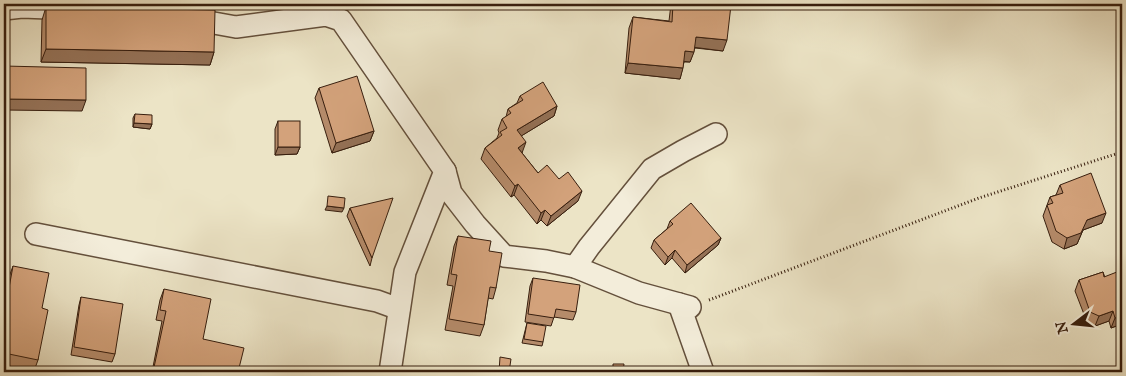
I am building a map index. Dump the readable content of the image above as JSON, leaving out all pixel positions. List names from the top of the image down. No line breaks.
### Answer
{"north":"left"}
